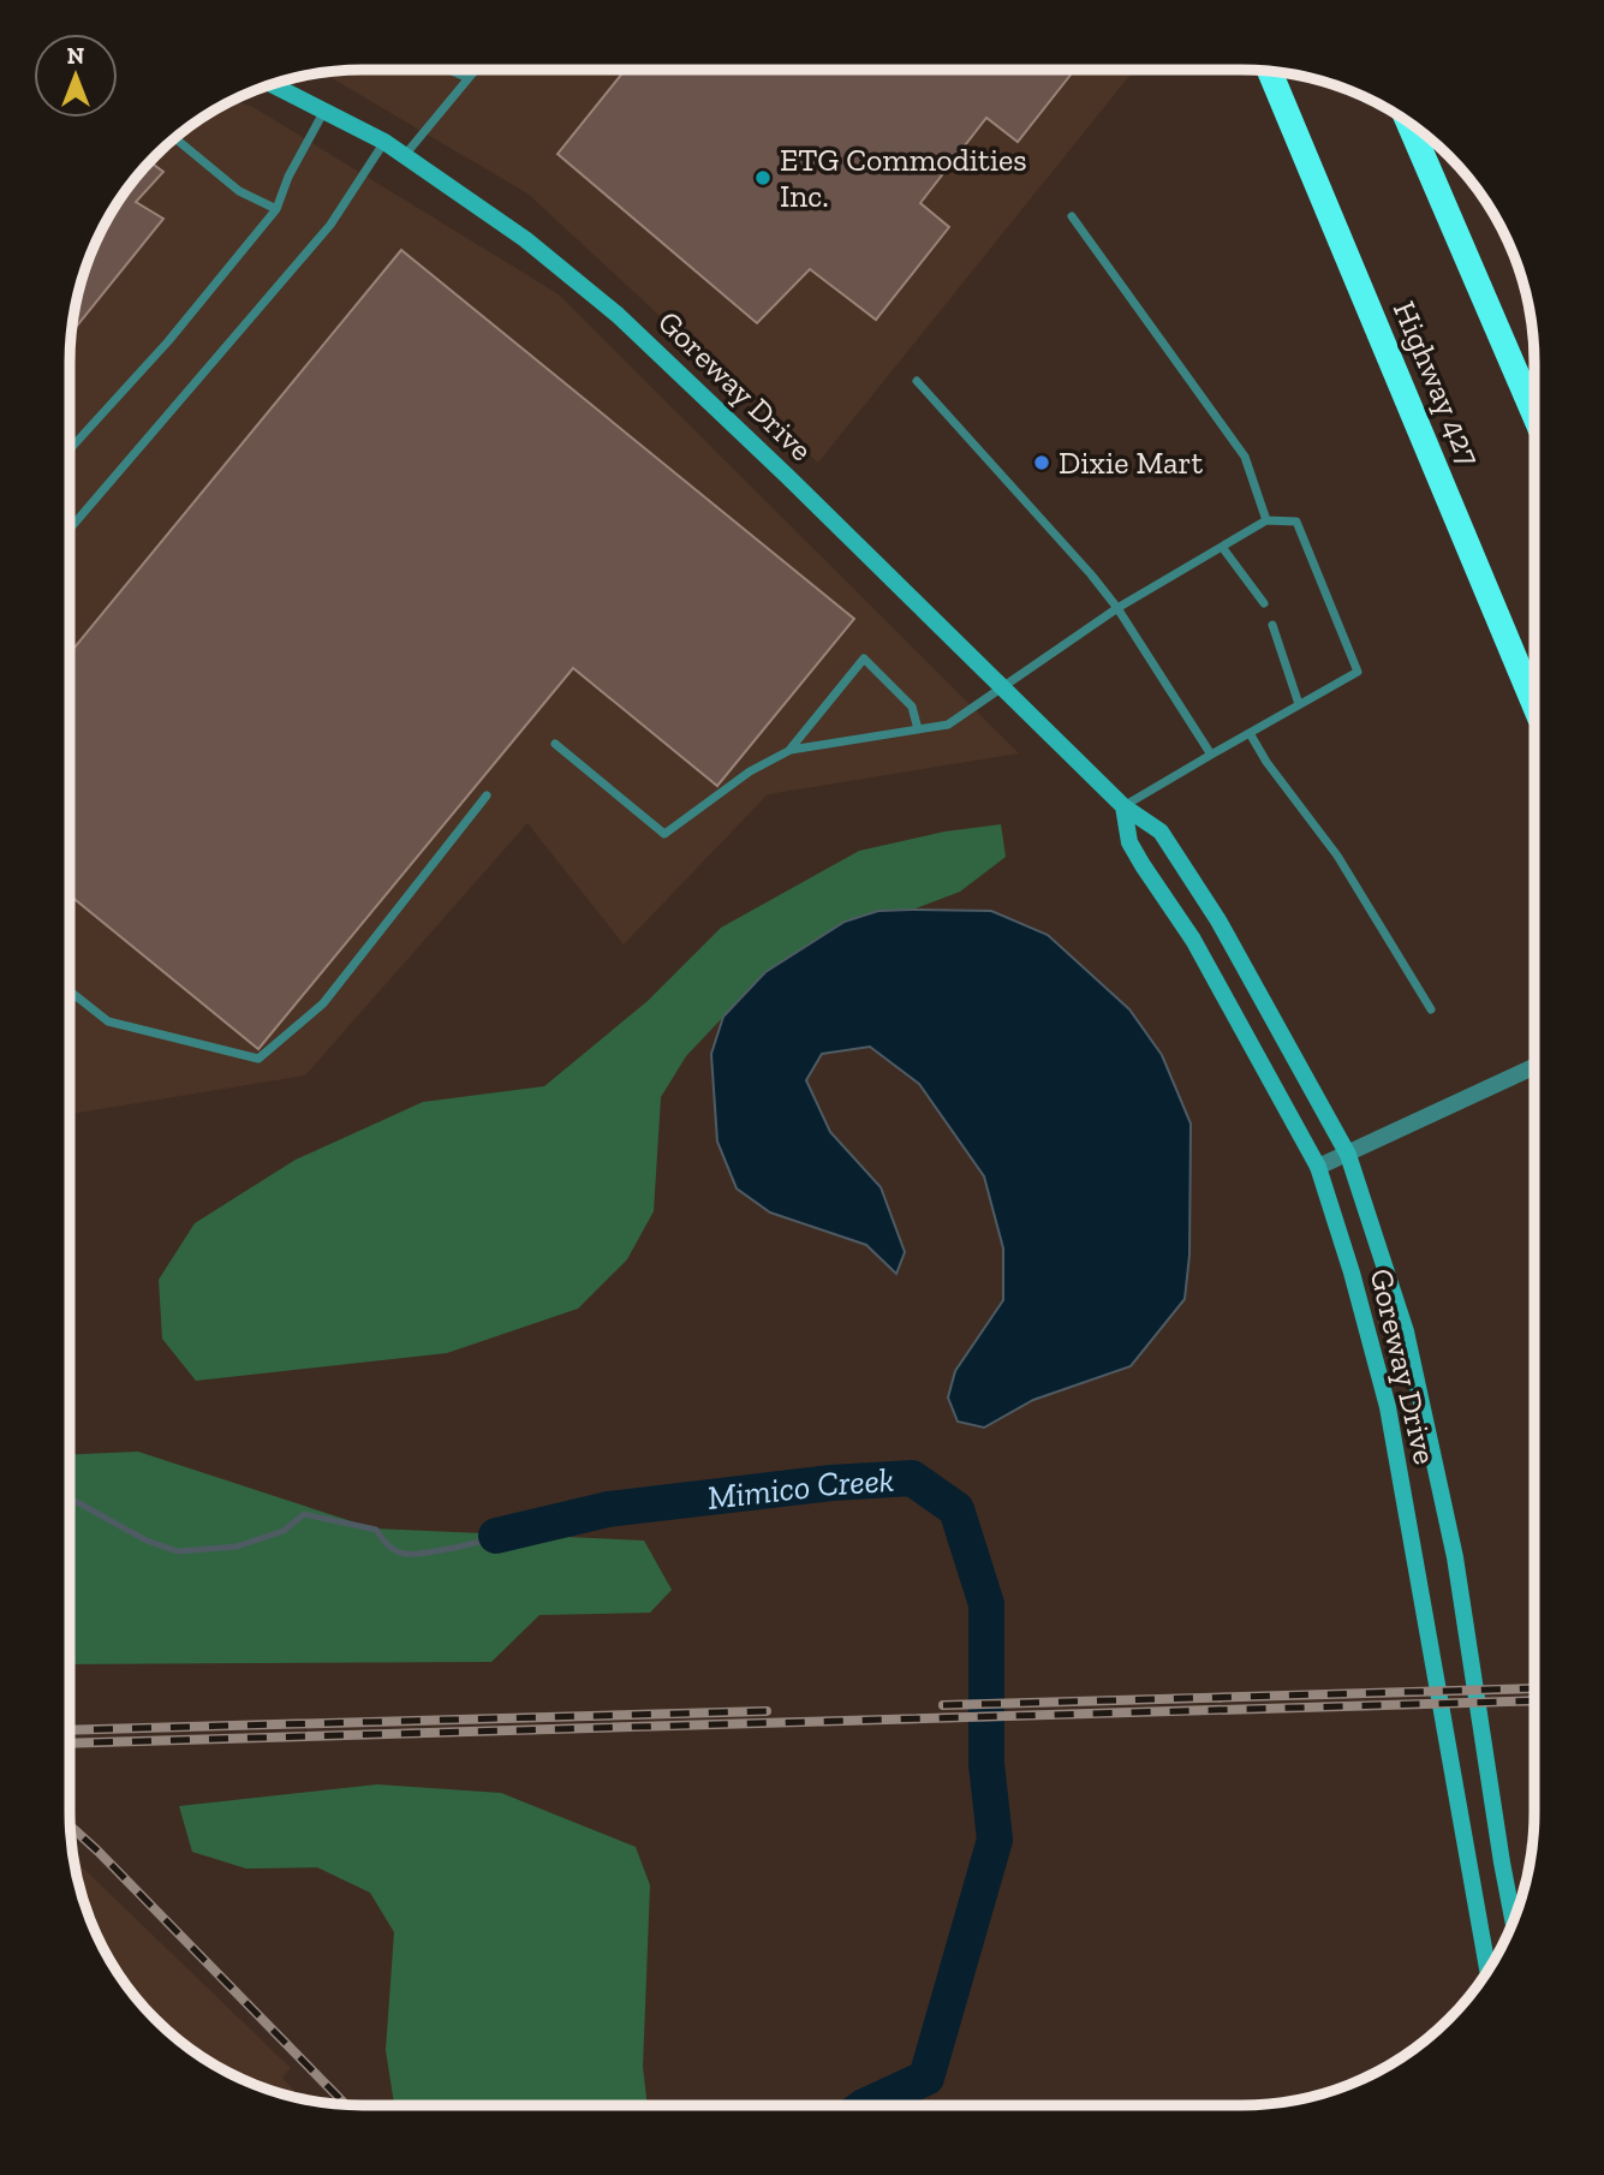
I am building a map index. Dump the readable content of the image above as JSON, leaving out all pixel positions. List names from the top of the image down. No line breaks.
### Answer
{"streets":{"highway":["Highway 427"],"main road":["Goreway Drive"]},"water":["Mimico Creek"],"places":["ETG Commodities Inc.","Dixie Mart"],"north":"top"}
